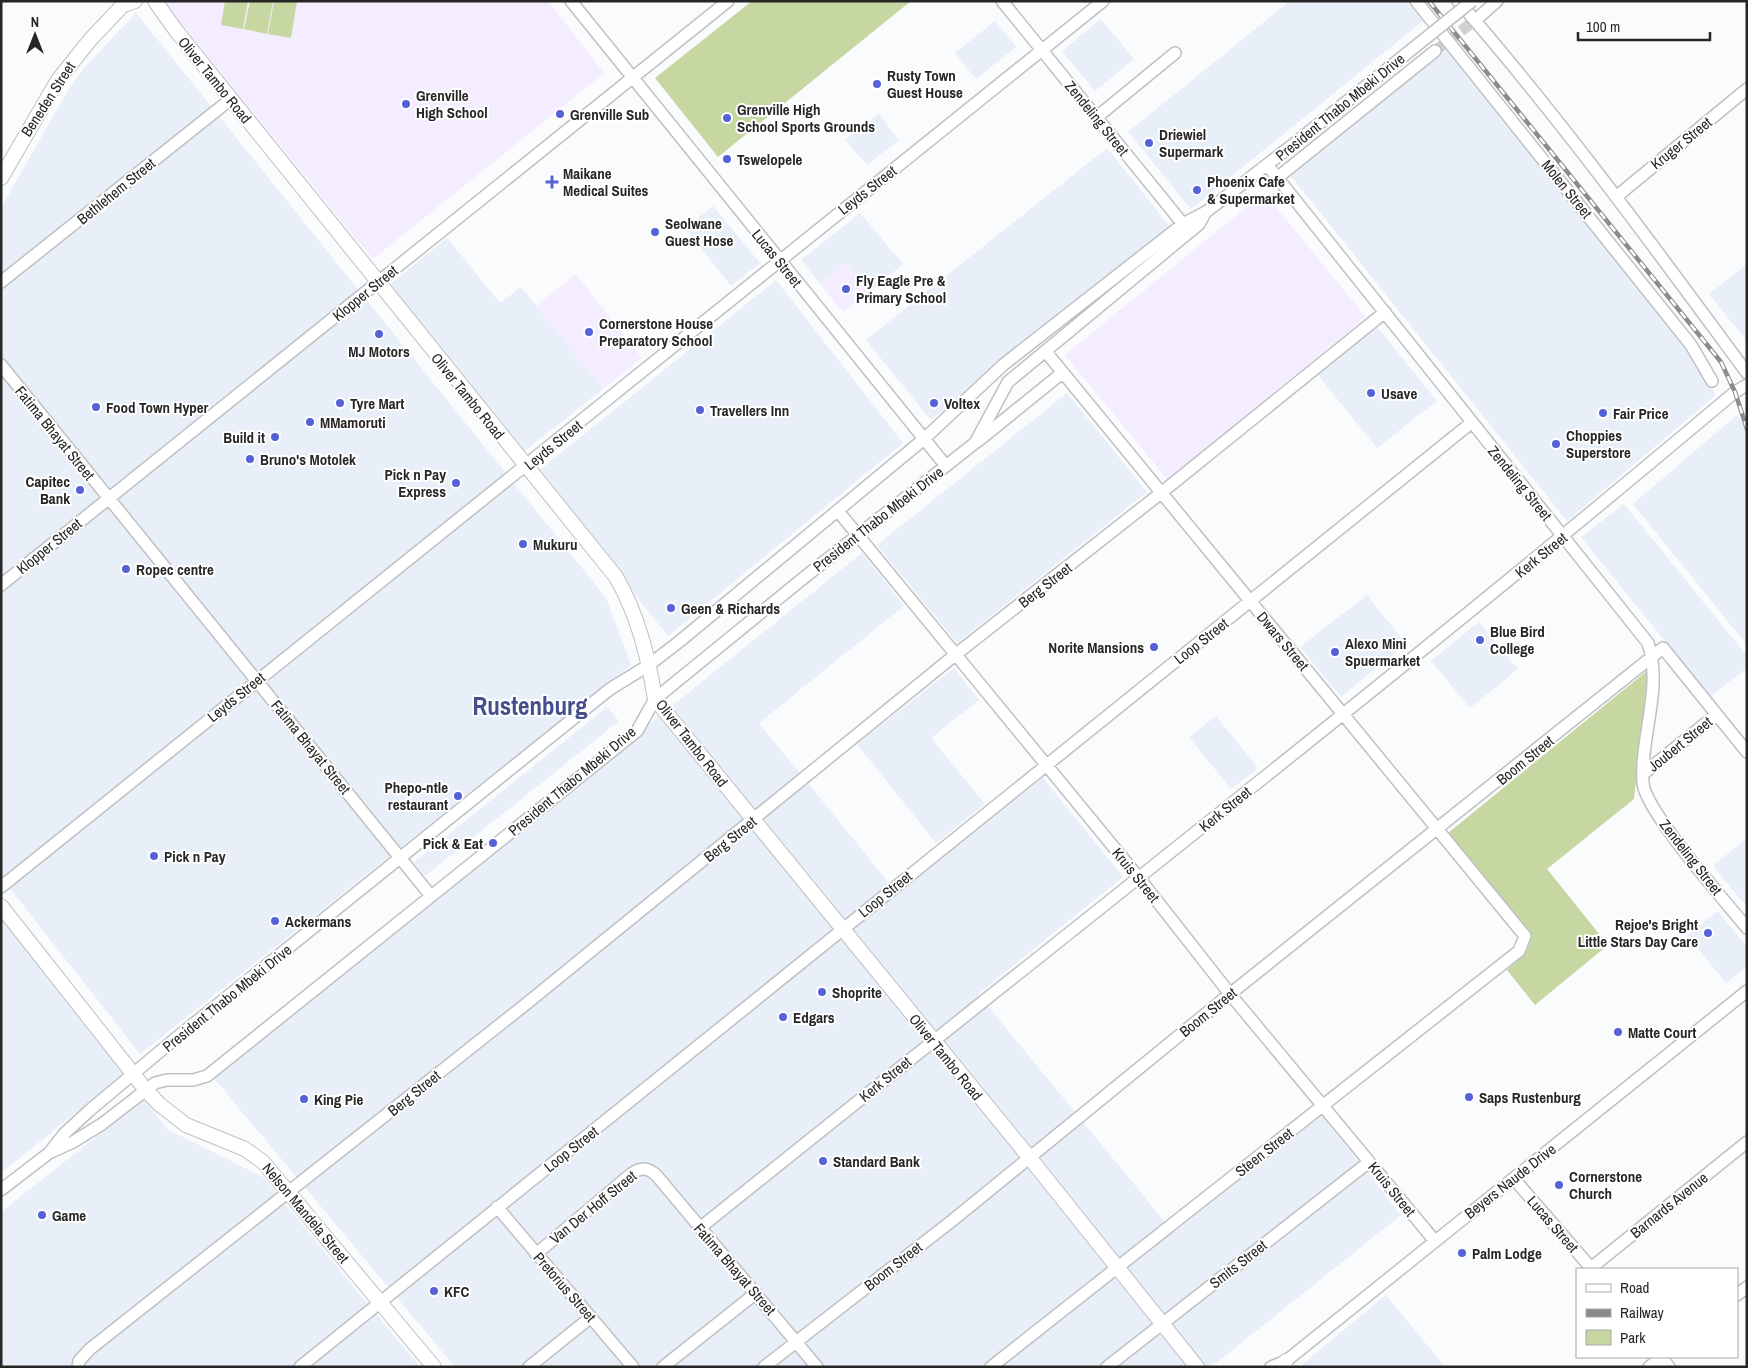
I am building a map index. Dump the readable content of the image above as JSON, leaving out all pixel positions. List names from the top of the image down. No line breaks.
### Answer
{"streets":{"main road":["Oliver Tambo Road","Beneden Street","Nelson Mandela Street"],"street":["President Thabo Mbeki Drive","Zendeling Street","Kruger Street","Molen Street","Leyds Street","Bethlehem Street","Lucas Street","Klopper Street","Fatima Bhayat Street","Kerk Street","Berg Street","Loop Street","Dwars Street","Joubert Street","Boom Street","Kruis Street","Steen Street","Beyers Naude Drive","Barnards Avenue","Van Der Hoff Street","Smits Street","Pretorius Street"]},"crossings":[["Oliver Tambo Road","President Thabo Mbeki Drive"],["Oliver Tambo Road","Leyds Street"],["Oliver Tambo Road","Bethlehem Street"],["Oliver Tambo Road","Klopper Street"],["Oliver Tambo Road","Kerk Street"],["Oliver Tambo Road","Berg Street"],["Oliver Tambo Road","Loop Street"],["Oliver Tambo Road","Boom Street"],["Oliver Tambo Road","Steen Street"],["Oliver Tambo Road","Smits Street"],["President Thabo Mbeki Drive","Zendeling Street"],["President Thabo Mbeki Drive","Lucas Street"],["President Thabo Mbeki Drive","Fatima Bhayat Street"],["President Thabo Mbeki Drive","Dwars Street"],["President Thabo Mbeki Drive","Kruis Street"],["President Thabo Mbeki Drive","Nelson Mandela Street"],["Zendeling Street","Leyds Street"],["Zendeling Street","Kerk Street"],["Zendeling Street","Berg Street"],["Zendeling Street","Loop Street"],["Zendeling Street","Joubert Street"],["Zendeling Street","Boom Street"],["Leyds Street","Lucas Street"],["Leyds Street","Fatima Bhayat Street"],["Lucas Street","Klopper Street"],["Lucas Street","Beyers Naude Drive"],["Klopper Street","Fatima Bhayat Street"],["Fatima Bhayat Street","Kerk Street"],["Fatima Bhayat Street","Boom Street"],["Fatima Bhayat Street","Van Der Hoff Street"],["Kerk Street","Dwars Street"],["Kerk Street","Kruis Street"],["Berg Street","Dwars Street"],["Berg Street","Kruis Street"],["Berg Street","Nelson Mandela Street"],["Loop Street","Dwars Street"],["Loop Street","Kruis Street"],["Loop Street","Nelson Mandela Street"],["Loop Street","Pretorius Street"],["Dwars Street","Boom Street"],["Dwars Street","Steen Street"],["Boom Street","Kruis Street"],["Kruis Street","Steen Street"],["Kruis Street","Beyers Naude Drive"],["Kruis Street","Smits Street"],["Van Der Hoff Street","Pretorius Street"]],"districts":["Rustenburg"],"places":{"other":["Rusty Town Guest House","Grenville High School","Grenville Sub","Grenville High School Sports Grounds","Driewiel Supermark","Tswelopele","Phoenix Cafe & Supermarket","Seolwane Guest Hose","Fly Eagle Pre & Primary School","Cornerstone House Preparatory School","MJ Motors","Usave","Tyre Mart","Voltex","Food Town Hyper","Travellers Inn","Fair Price","MMamoruti","Build it","Choppies Superstore","Bruno's Motolek","Pick n Pay Express","Capitec Bank","Mukuru","Ropec centre","Geen & Richards","Blue Bird College","Norite Mansions","Alexo Mini Spuermarket","Phepo-ntle restaurant","Pick & Eat","Pick n Pay","Ackermans","Rejoe's Bright Little Stars Day Care","Shoprite","Edgars","Matte Court","Saps Rustenburg","King Pie","Standard Bank","Cornerstone Church","Game","Palm Lodge","KFC"],"health":["Maikane Medical Suites"]},"legend":["Road","Railway","Park"],"scale_bar":"100 m","north":"top"}
